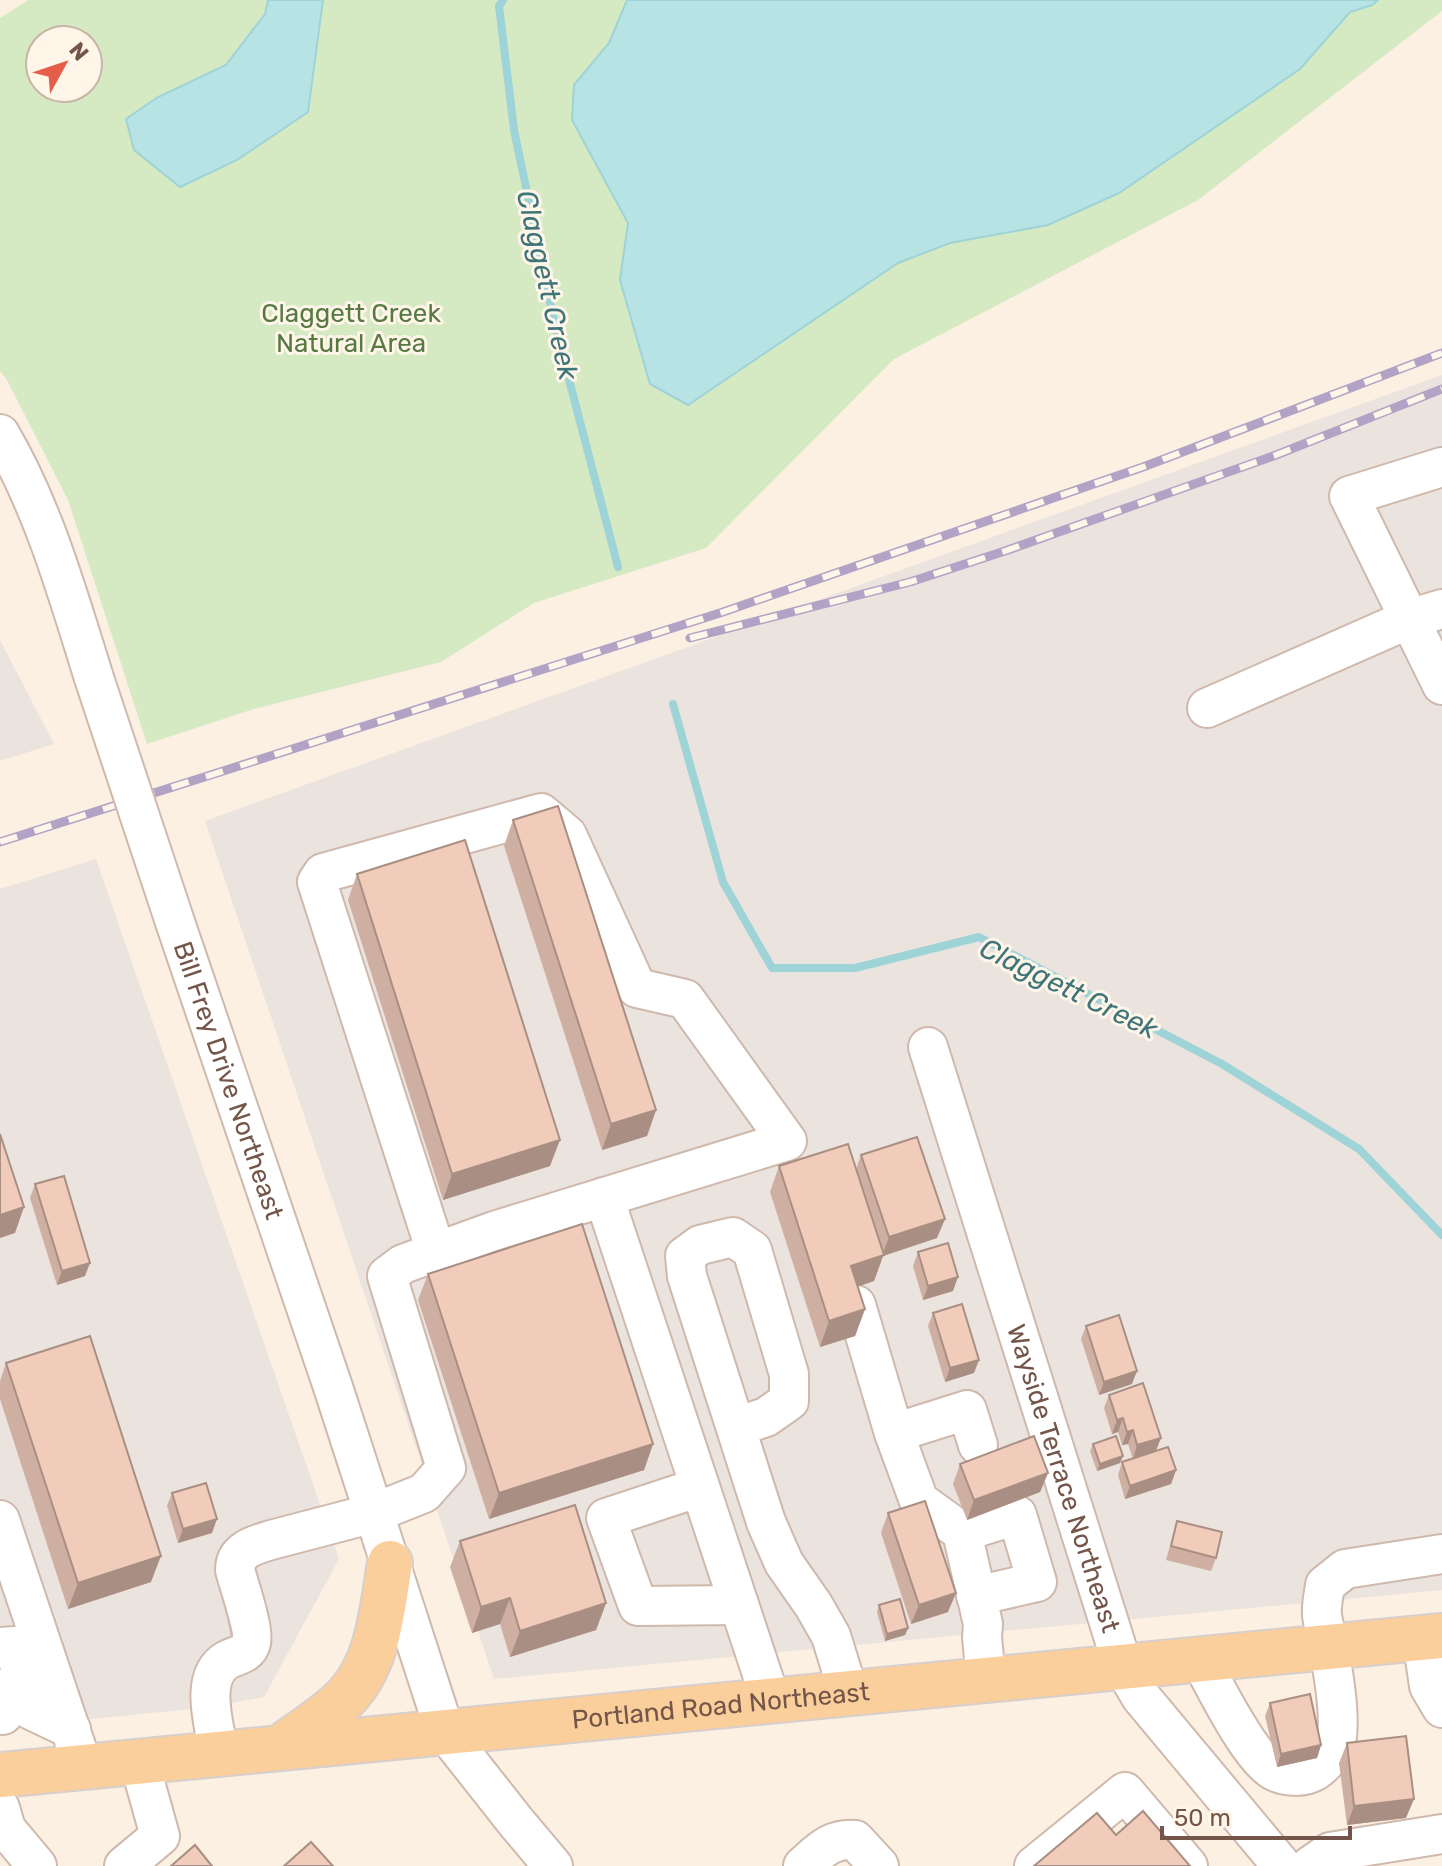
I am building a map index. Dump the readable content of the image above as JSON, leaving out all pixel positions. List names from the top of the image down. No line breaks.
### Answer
{"streets":{"main road":["Portland Road Northeast"],"street":["Bill Frey Drive Northeast","Wayside Terrace Northeast"]},"crossings":[["Bill Frey Drive Northeast","Portland Road Northeast"],["Wayside Terrace Northeast","Portland Road Northeast"]],"water":["Claggett Creek"],"parks":["Claggett Creek Natural Area"],"scale_bar":"50 m","north":"top right"}
